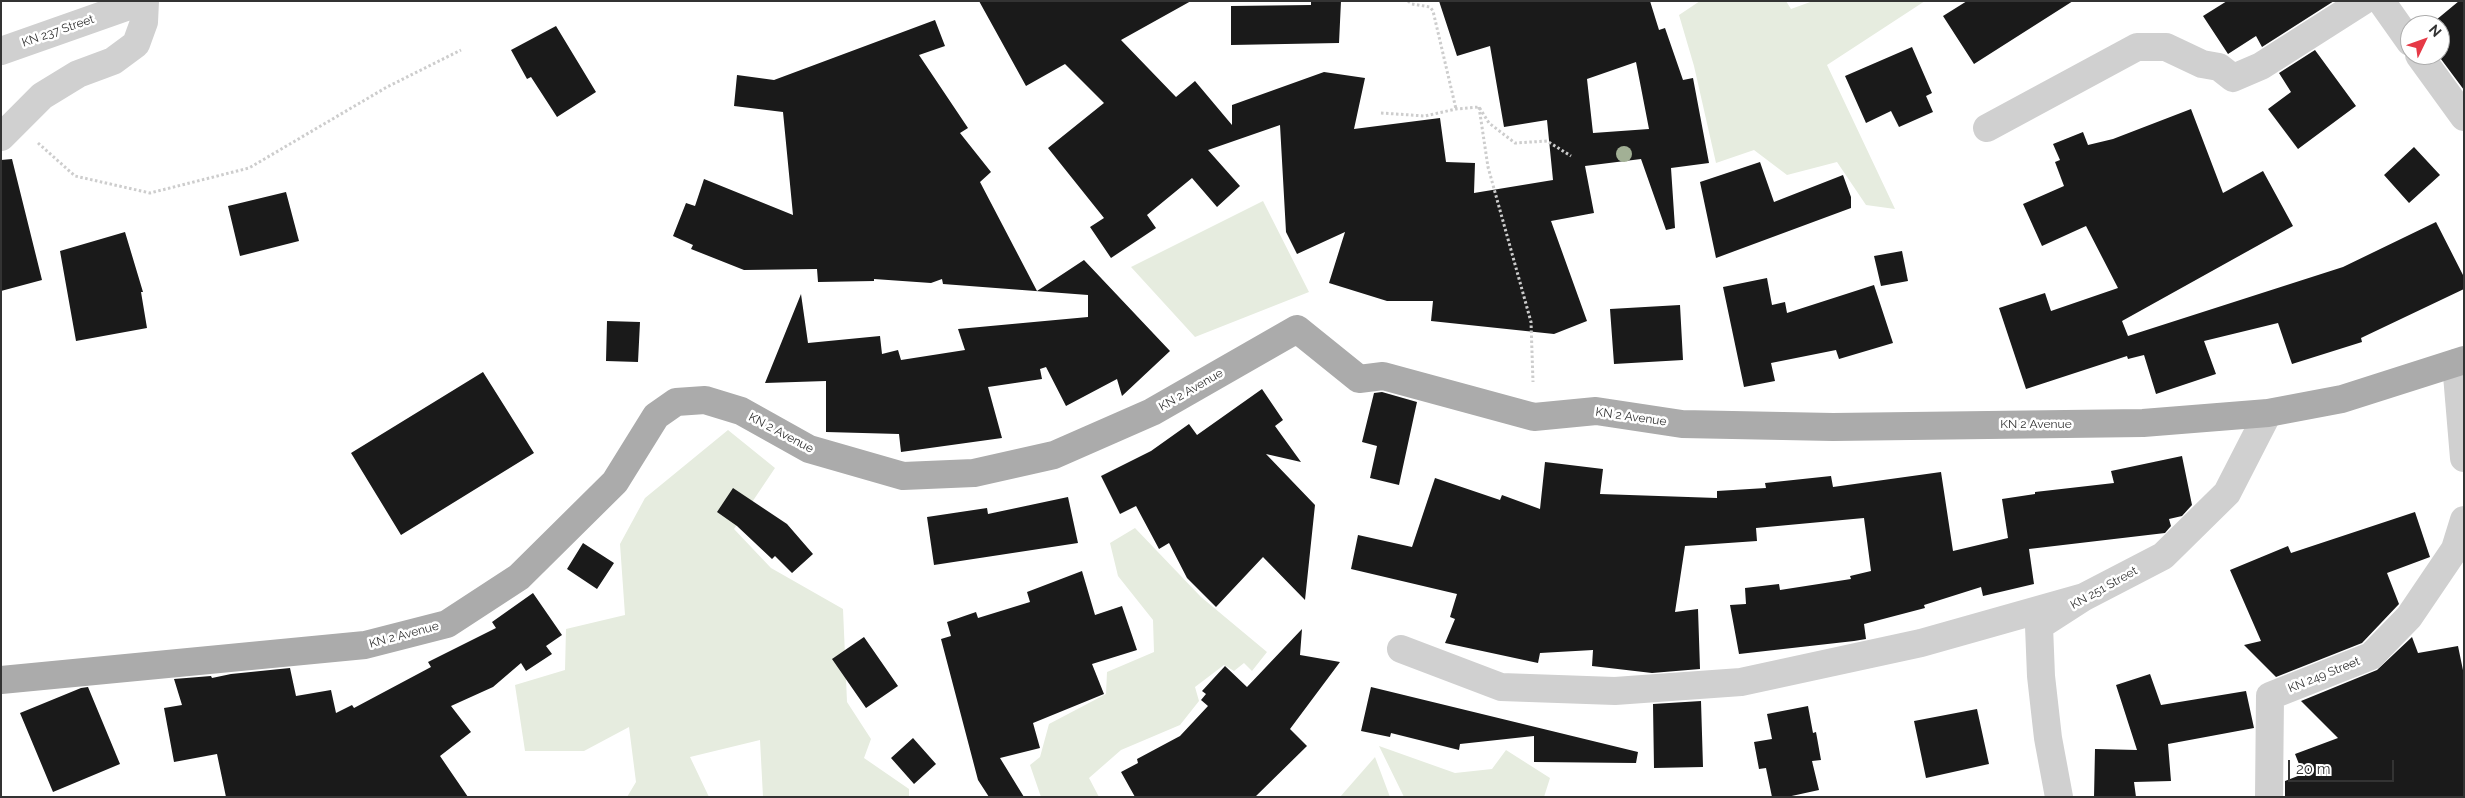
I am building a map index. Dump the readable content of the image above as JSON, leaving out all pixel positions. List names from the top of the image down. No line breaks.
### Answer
{"streets":{"main road":["KN 2 Avenue"],"street":["KN 237 Street","KN 251 Street","KN 249 Street"]},"crossings":[["KN 2 Avenue","KN 251 Street"]],"scale_bar":"20 m","north":"top right"}
